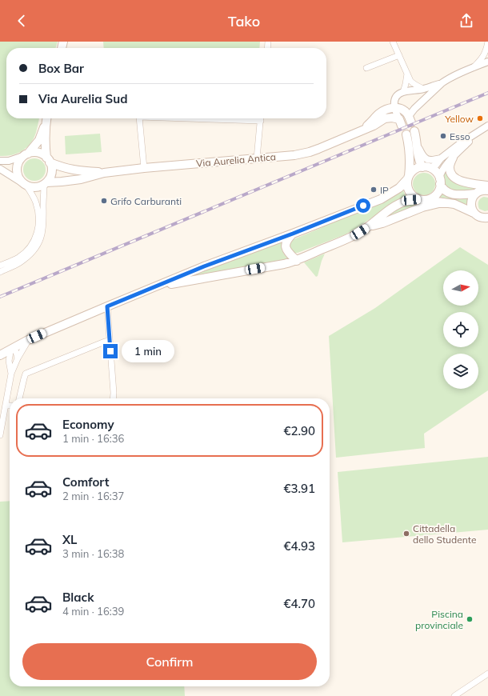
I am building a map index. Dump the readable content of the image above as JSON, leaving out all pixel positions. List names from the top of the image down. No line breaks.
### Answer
{"streets":{"main road":["Via Aurelia Antica"]},"places":["Yellow","Esso","IP","Grifo Carburanti","Cittadella dello Studente","Piscina provinciale"],"north":"right","page":{"header":"Tako","banner":["Box Bar","Via Aurelia Sud"],"bubble":"1 min","list":[{"name":"Economy","note":"1 min · 16:36","value":"€2.90"},{"name":"Comfort","note":"2 min · 16:37","value":"€3.91"},{"name":"XL","note":"3 min · 16:38","value":"€4.93"},{"name":"Black","note":"4 min · 16:39","value":"€4.70"}],"buttons":"Confirm"}}
